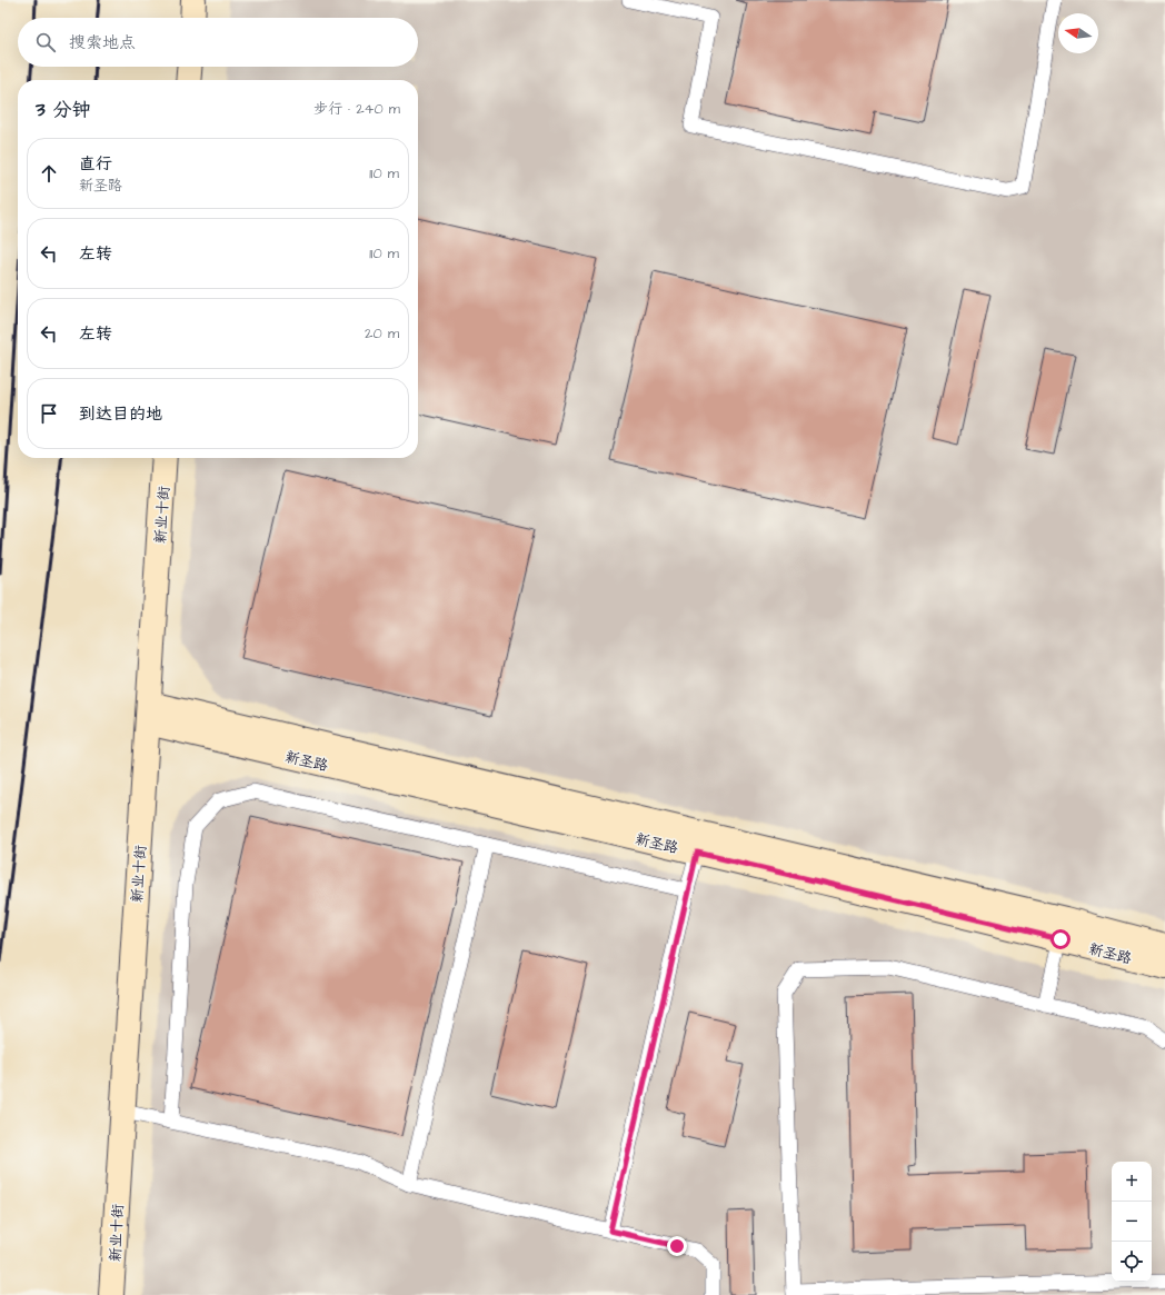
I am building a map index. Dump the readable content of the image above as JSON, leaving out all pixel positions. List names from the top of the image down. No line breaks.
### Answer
{"streets":{"street":["新业十街","新圣路"]},"crossings":[["新业十街","新圣路"]],"north":"left","page":{"search":"搜索地点","heading":["3 分钟","步行 · 240 m"],"list":[["直行","新圣路","110 m"],["左转","110 m"],["左转","20 m"],"到达目的地"],"map_buttons":["+","−"]}}
